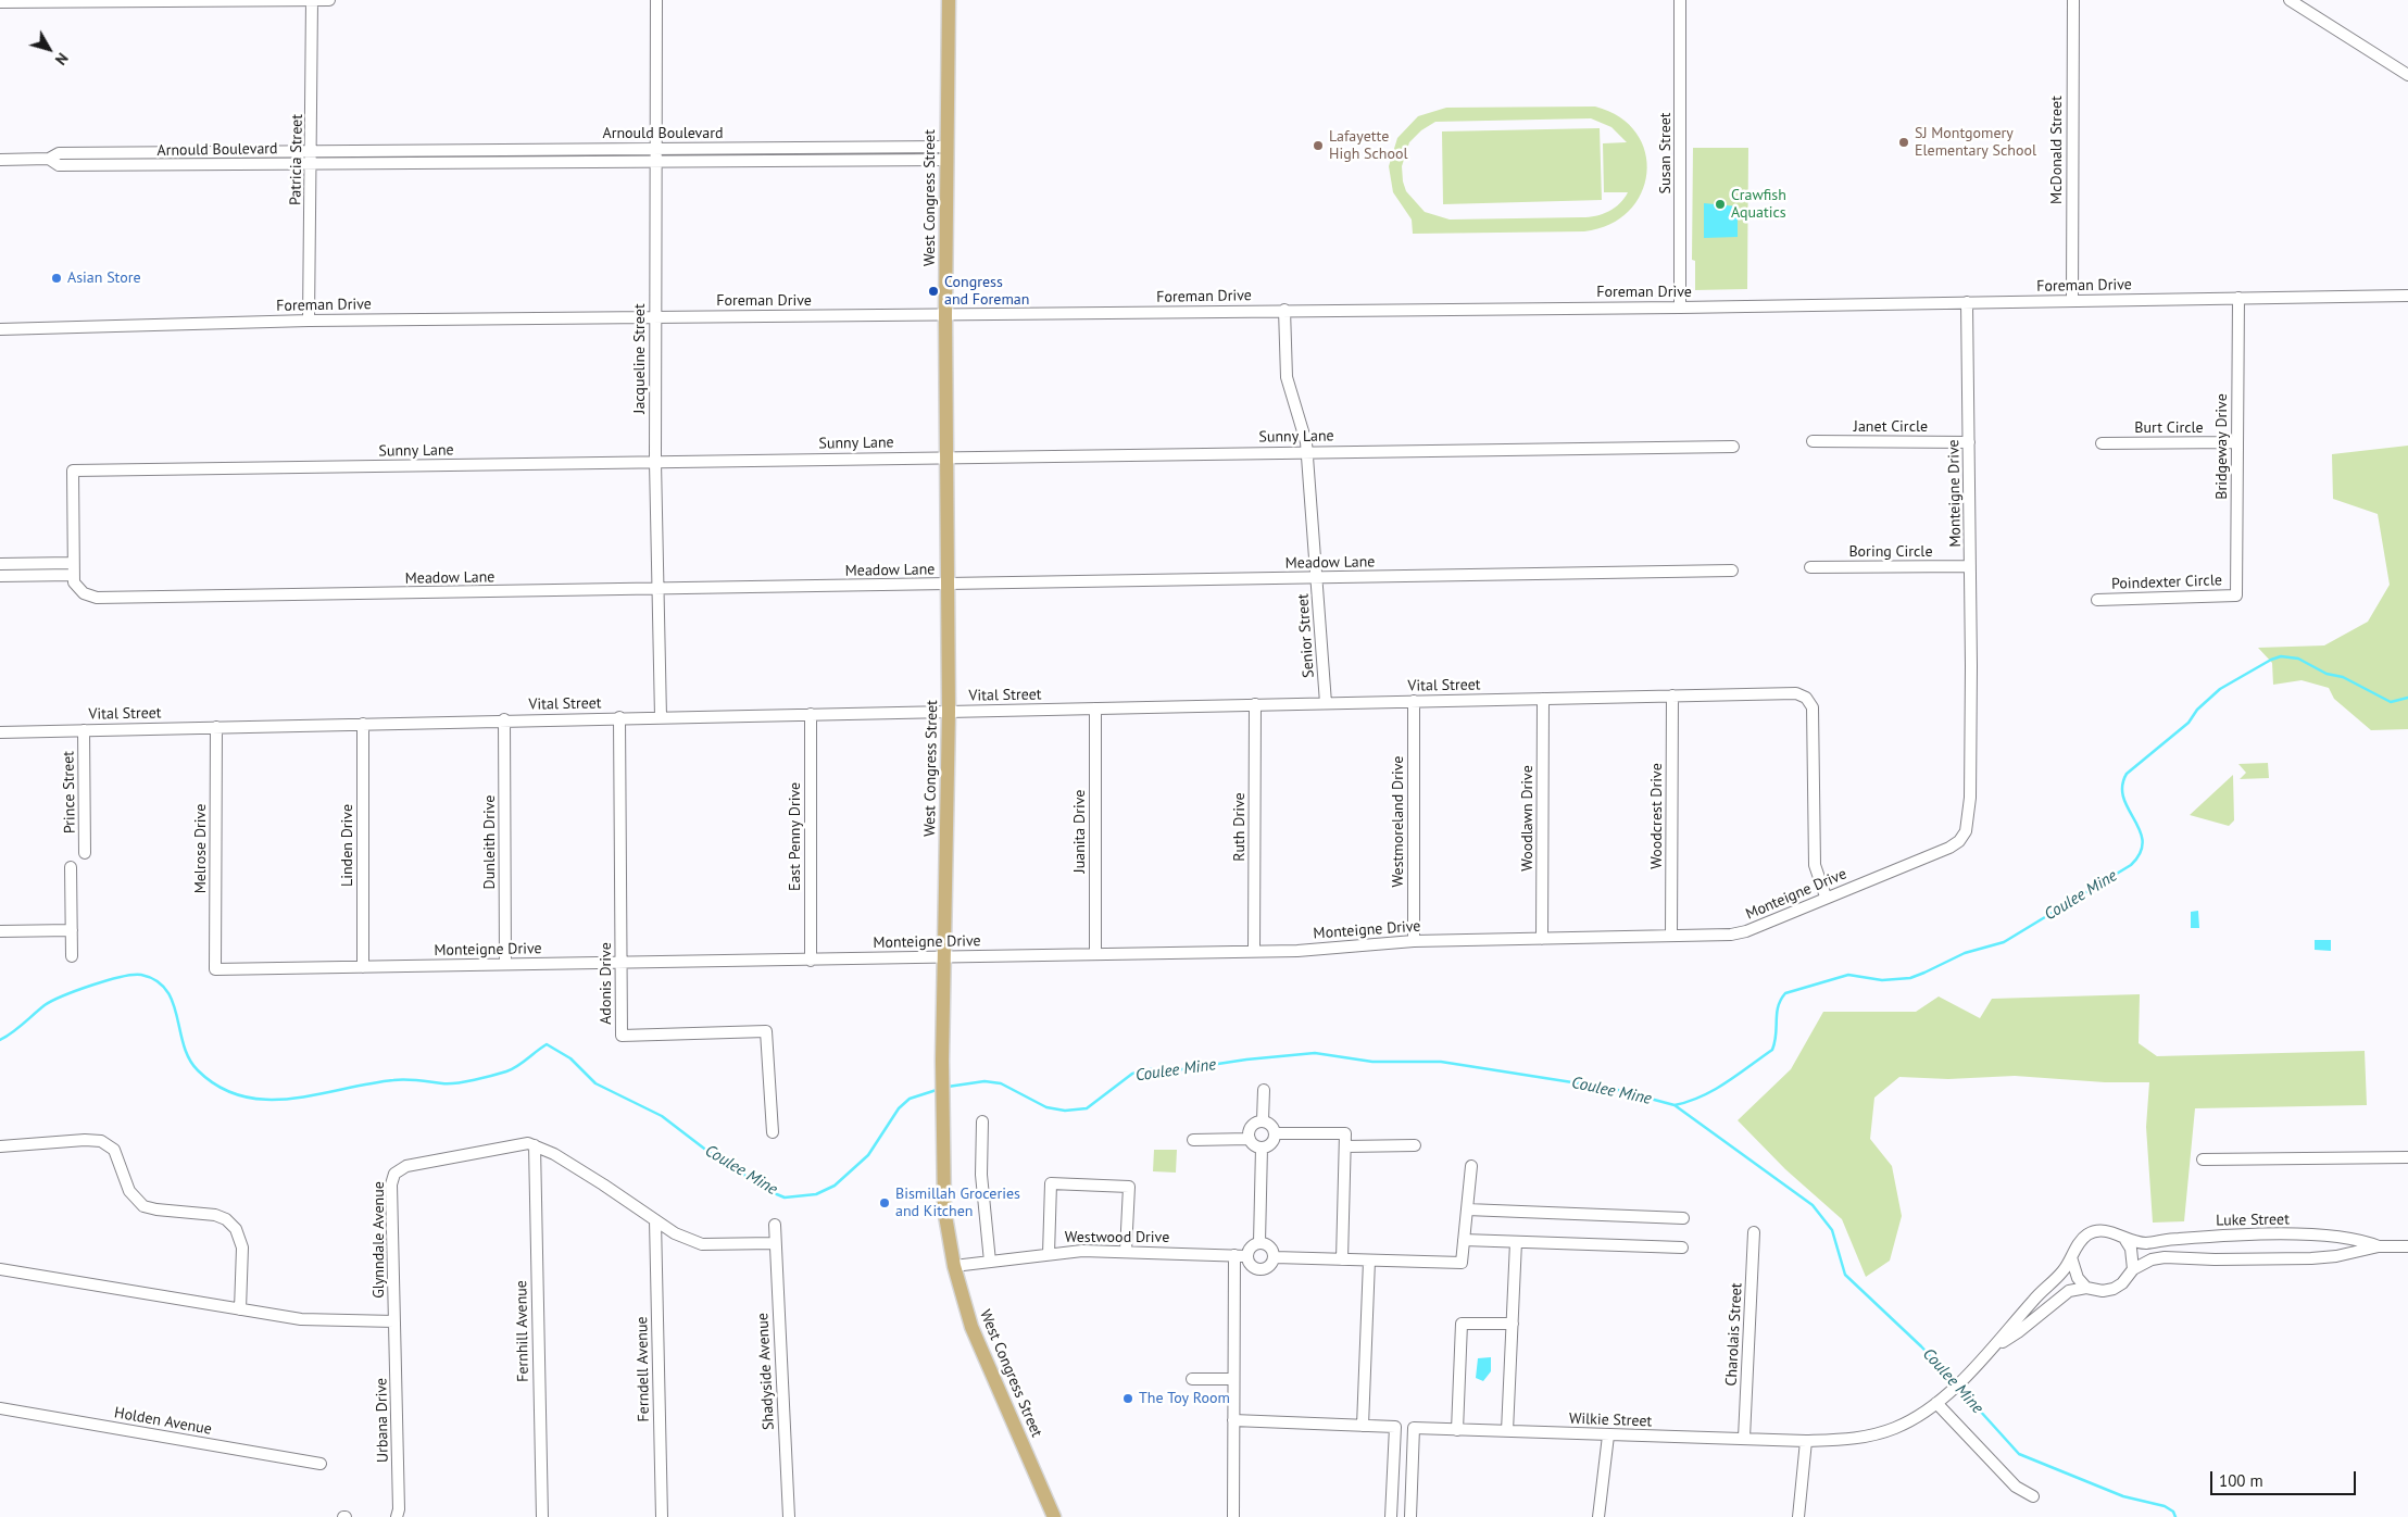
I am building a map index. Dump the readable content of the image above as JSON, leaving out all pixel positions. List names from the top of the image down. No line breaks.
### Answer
{"streets":{"main road":["West Congress Street"],"street":["Arnould Boulevard","McDonald Street","Susan Street","Patricia Street","Foreman Drive","Jacqueline Street","Janet Circle","Burt Circle","Sunny Lane","Bridgeway Drive","Monteigne Drive","Boring Circle","Meadow Lane","Poindexter Circle","Senior Street","Vital Street","Prince Street","Woodcrest Drive","Woodlawn Drive","Westmoreland Drive","Ruth Drive","Juanita Drive","East Penny Drive","Dunleith Drive","Linden Drive","Melrose Drive","Adonis Drive","Luke Street","Westwood Drive","Glynndale Avenue","Fernhill Avenue","Charolais Street","Ferndell Avenue","Shadyside Avenue","Urbana Drive","Wilkie Street","Holden Avenue"]},"crossings":[["Arnould Boulevard","Patricia Street"],["Arnould Boulevard","West Congress Street"],["Arnould Boulevard","Jacqueline Street"],["McDonald Street","Foreman Drive"],["Susan Street","Foreman Drive"],["Patricia Street","Foreman Drive"],["West Congress Street","Foreman Drive"],["West Congress Street","Sunny Lane"],["West Congress Street","Monteigne Drive"],["West Congress Street","Meadow Lane"],["West Congress Street","Vital Street"],["West Congress Street","Westwood Drive"],["Foreman Drive","Jacqueline Street"],["Foreman Drive","Bridgeway Drive"],["Foreman Drive","Monteigne Drive"],["Foreman Drive","Senior Street"],["Jacqueline Street","Sunny Lane"],["Jacqueline Street","Meadow Lane"],["Jacqueline Street","Vital Street"],["Janet Circle","Monteigne Drive"],["Burt Circle","Bridgeway Drive"],["Sunny Lane","Senior Street"],["Bridgeway Drive","Poindexter Circle"],["Monteigne Drive","Boring Circle"],["Monteigne Drive","Vital Street"],["Monteigne Drive","Woodcrest Drive"],["Monteigne Drive","Woodlawn Drive"],["Monteigne Drive","Westmoreland Drive"],["Monteigne Drive","Ruth Drive"],["Monteigne Drive","Juanita Drive"],["Monteigne Drive","East Penny Drive"],["Monteigne Drive","Dunleith Drive"],["Monteigne Drive","Linden Drive"],["Monteigne Drive","Melrose Drive"],["Monteigne Drive","Adonis Drive"],["Meadow Lane","Senior Street"],["Senior Street","Vital Street"],["Vital Street","Prince Street"],["Vital Street","Woodcrest Drive"],["Vital Street","Woodlawn Drive"],["Vital Street","Westmoreland Drive"],["Vital Street","Ruth Drive"],["Vital Street","Juanita Drive"],["Vital Street","East Penny Drive"],["Vital Street","Dunleith Drive"],["Vital Street","Linden Drive"],["Vital Street","Melrose Drive"],["Vital Street","Adonis Drive"],["Luke Street","Wilkie Street"],["Glynndale Avenue","Fernhill Avenue"],["Glynndale Avenue","Urbana Drive"],["Charolais Street","Wilkie Street"]],"water":["Coulee Mine"],"places":["SJ Montgomery Elementary School","Lafayette High School","Crawfish Aquatics","Asian Store","Congress and Foreman","Bismillah Groceries and Kitchen","The Toy Room"],"scale_bar":"100 m","north":"bottom right"}
